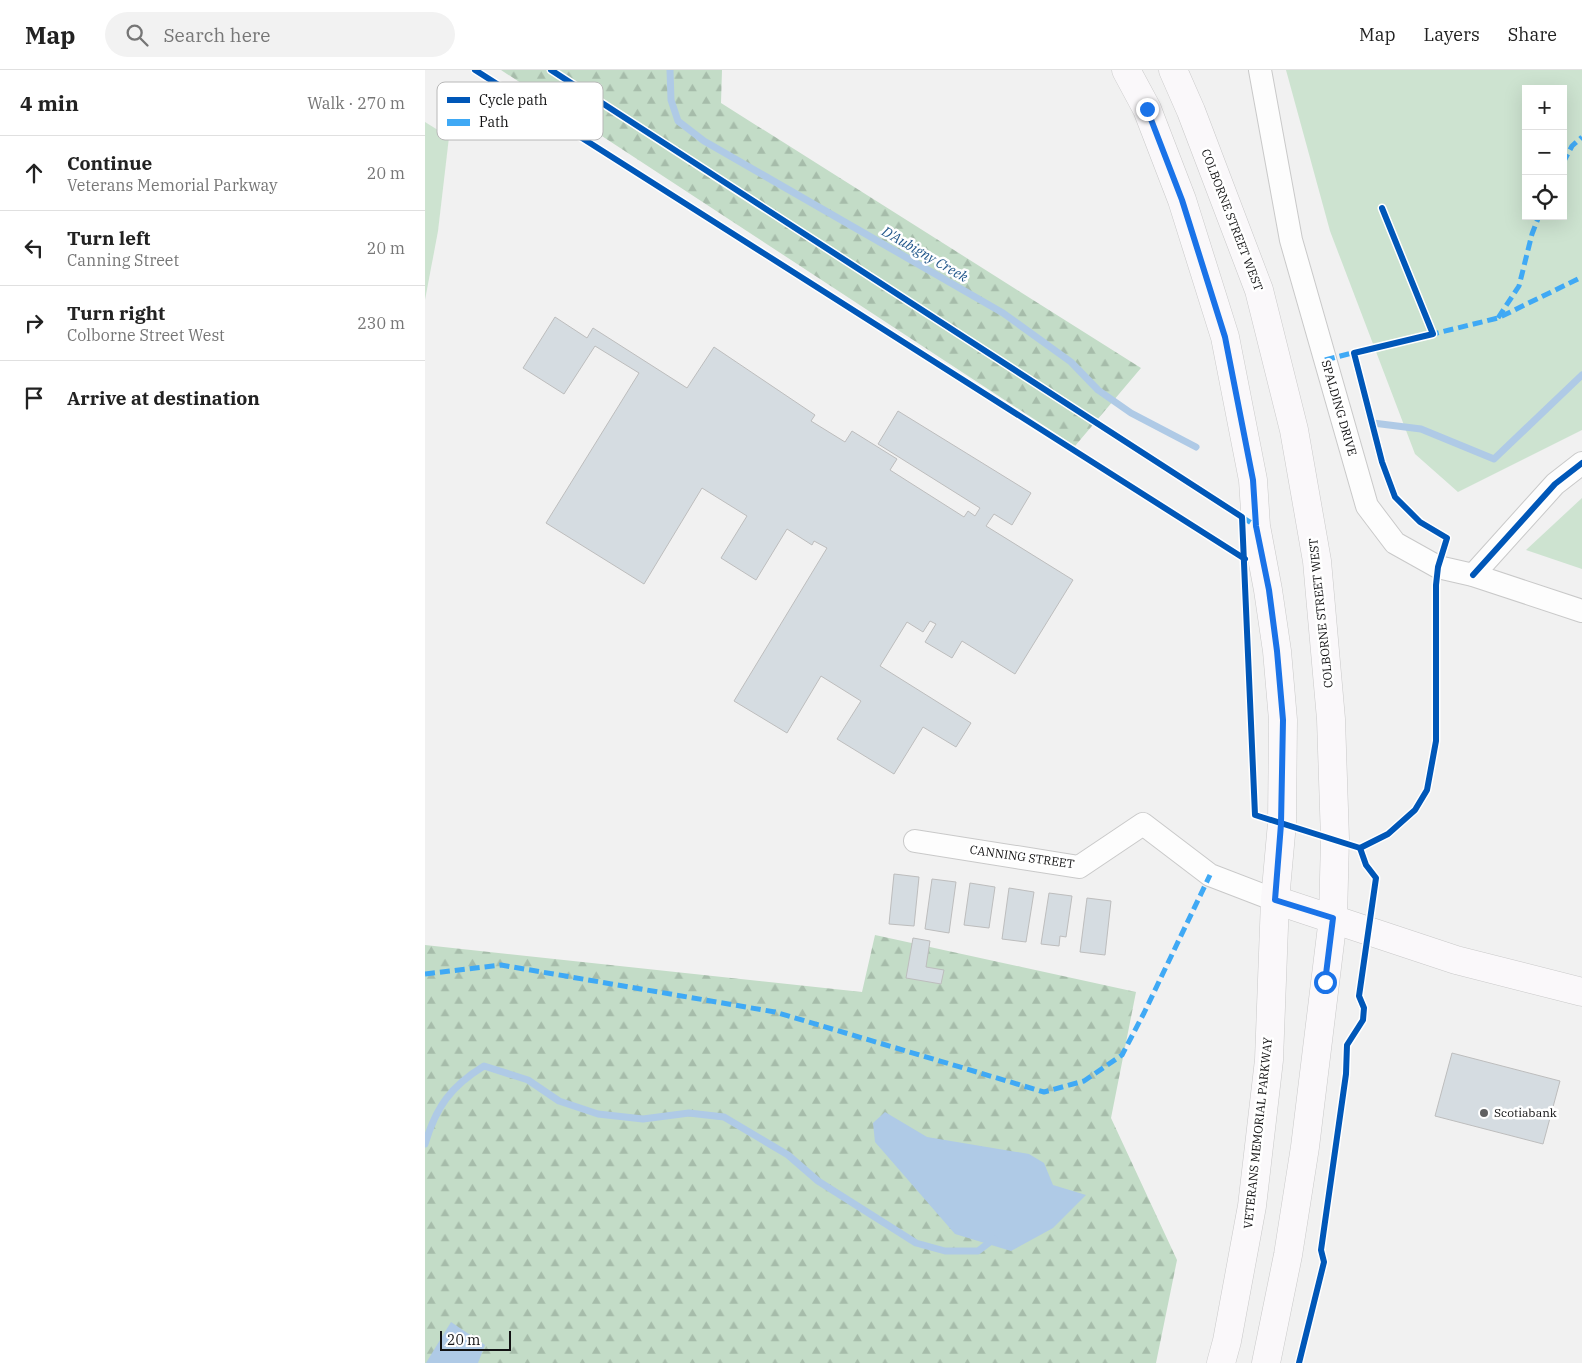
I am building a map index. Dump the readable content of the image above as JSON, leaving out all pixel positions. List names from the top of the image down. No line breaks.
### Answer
{"streets":{"main road":["COLBORNE STREET WEST","CANNING STREET","VETERANS MEMORIAL PARKWAY"],"street":["SPALDING DRIVE"]},"crossings":[["COLBORNE STREET WEST","CANNING STREET"],["CANNING STREET","VETERANS MEMORIAL PARKWAY"]],"water":["D'Aubigny Creek"],"places":["Scotiabank"],"legend":["Cycle path","Path"],"scale_bar":"20 m","page":{"header":"Map","search":"Search here","nav":["Map","Layers","Share"],"heading":["4 min","Walk · 270 m"],"map_buttons":["+","−"],"list":[["Continue","Veterans Memorial Parkway","20 m"],["Turn left","Canning Street","20 m"],["Turn right","Colborne Street West","230 m"],"Arrive at destination"],"scale":"20 m"}}
